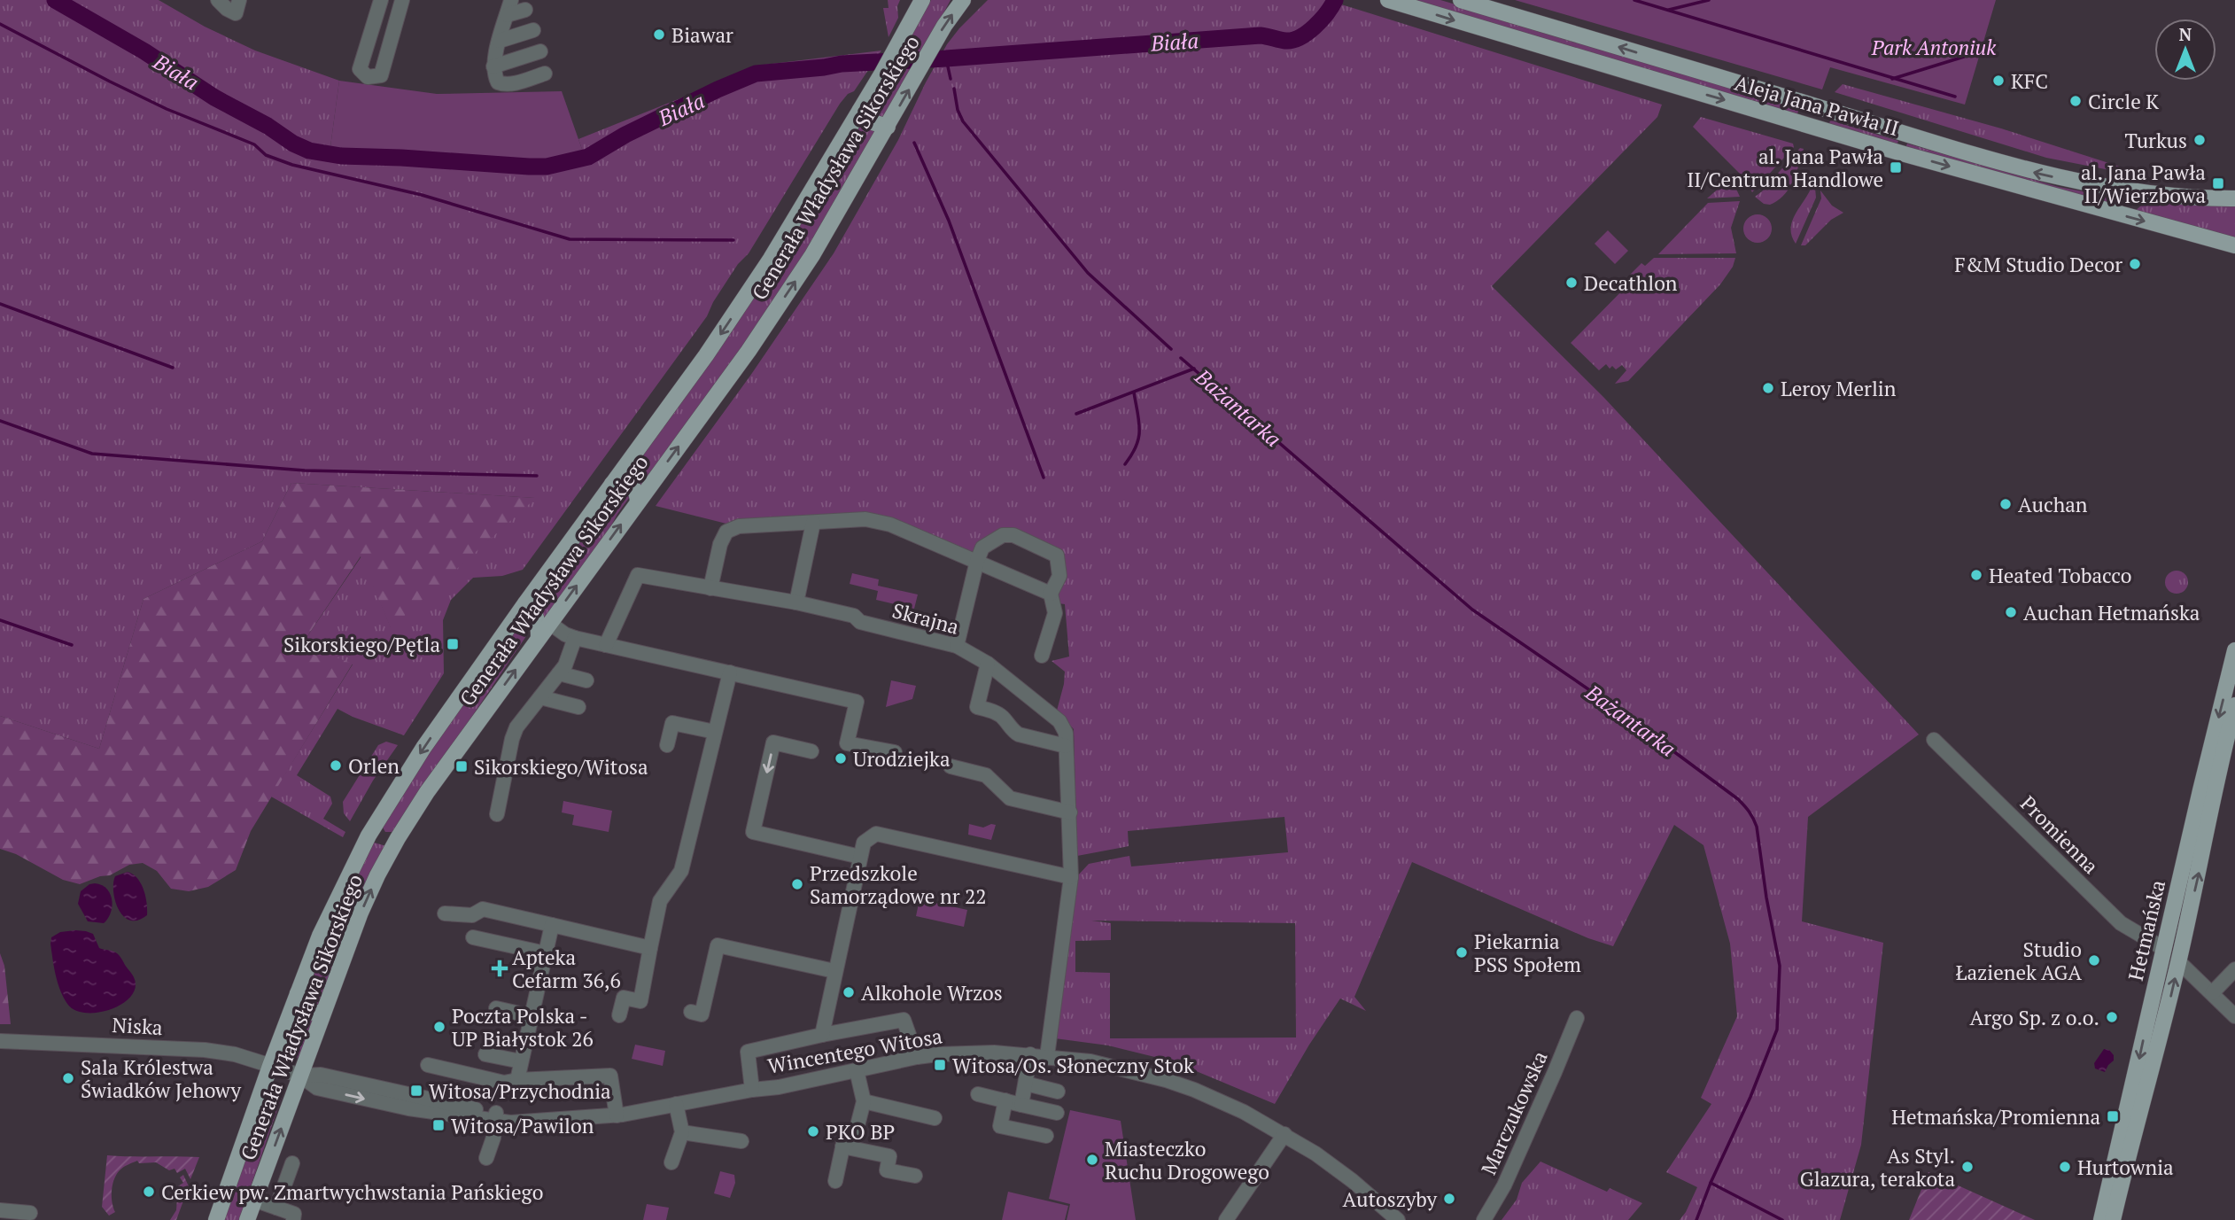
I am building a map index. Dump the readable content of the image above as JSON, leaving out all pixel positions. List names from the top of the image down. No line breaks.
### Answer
{"streets":{"main road":["Aleja Jana Pawła II","Generała Władysława Sikorskiego","Hetmańska"],"street":["Skrajna","Promienna","Niska","Wincentego Witosa","Marczukowska"]},"crossings":[["Generała Władysława Sikorskiego","Niska"],["Generała Władysława Sikorskiego","Wincentego Witosa"],["Skrajna","Wincentego Witosa"],["Promienna","Hetmańska"],["Niska","Wincentego Witosa"]],"water":["Biała","Bażantarka"],"parks":["Park Antoniuk"],"places":{"other":["Biawar","KFC","Circle K","Turkus","F&M Studio Decor","Decathlon","Leroy Merlin","Auchan","Heated Tobacco","Auchan Hetmańska","Urodziejka","Orlen","Przedszkole Samorządowe nr 22","Piekarnia PSS Społem","Studio Łazienek AGA","Alkohole Wrzos","Argo Sp. z o.o.","Poczta Polska - UP Białystok 26","Sala Królestwa Świadków Jehowy","PKO BP","Miasteczko Ruchu Drogowego","As Styl. Glazura, terakota","Hurtownia","Cerkiew pw. Zmartwychwstania Pańskiego","Autoszyby"],"transit":["al. Jana Pawła II/Centrum Handlowe","al. Jana Pawła II/Wierzbowa","Sikorskiego/Pętla","Sikorskiego/Witosa","Witosa/Os. Słoneczny Stok","Witosa/Przychodnia","Hetmańska/Promienna","Witosa/Pawilon"],"health":["Apteka Cefarm 36,6"]},"north":"top"}
